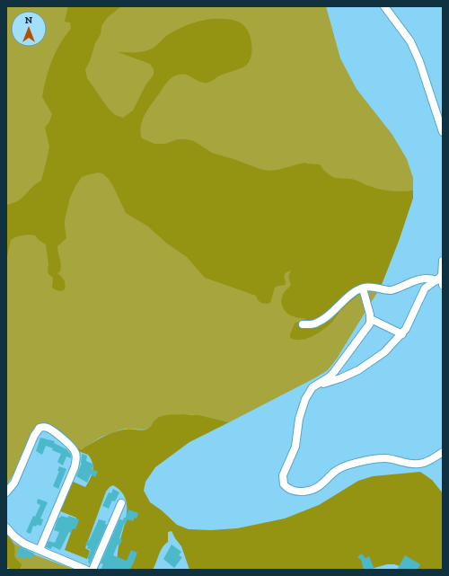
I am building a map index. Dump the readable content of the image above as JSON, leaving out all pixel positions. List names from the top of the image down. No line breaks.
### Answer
{"north":"top"}
